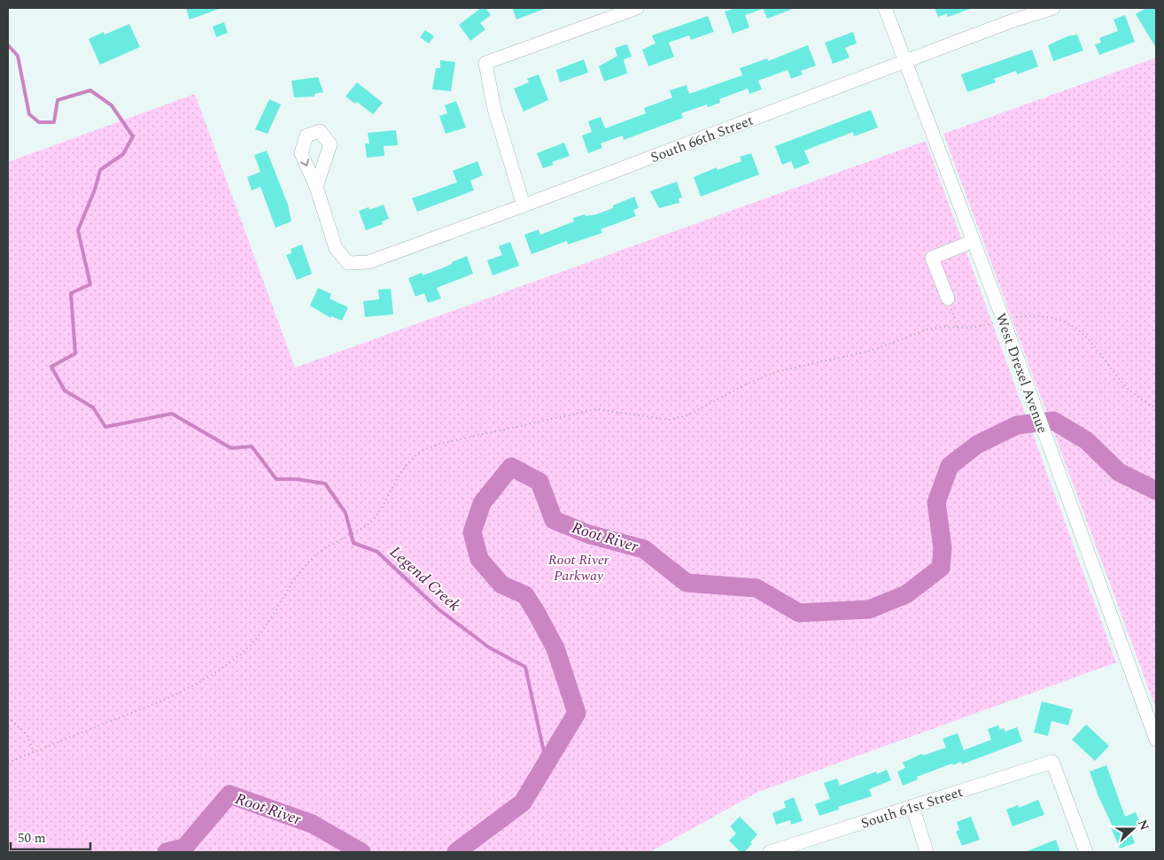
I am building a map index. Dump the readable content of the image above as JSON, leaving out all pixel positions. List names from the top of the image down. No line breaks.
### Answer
{"streets":{"street":["South 66th Street","West Drexel Avenue","South 61st Street"]},"crossings":[["South 66th Street","West Drexel Avenue"]],"water":["Root River","Legend Creek"],"parks":["Root River Parkway"],"scale_bar":"50 m","north":"right"}
